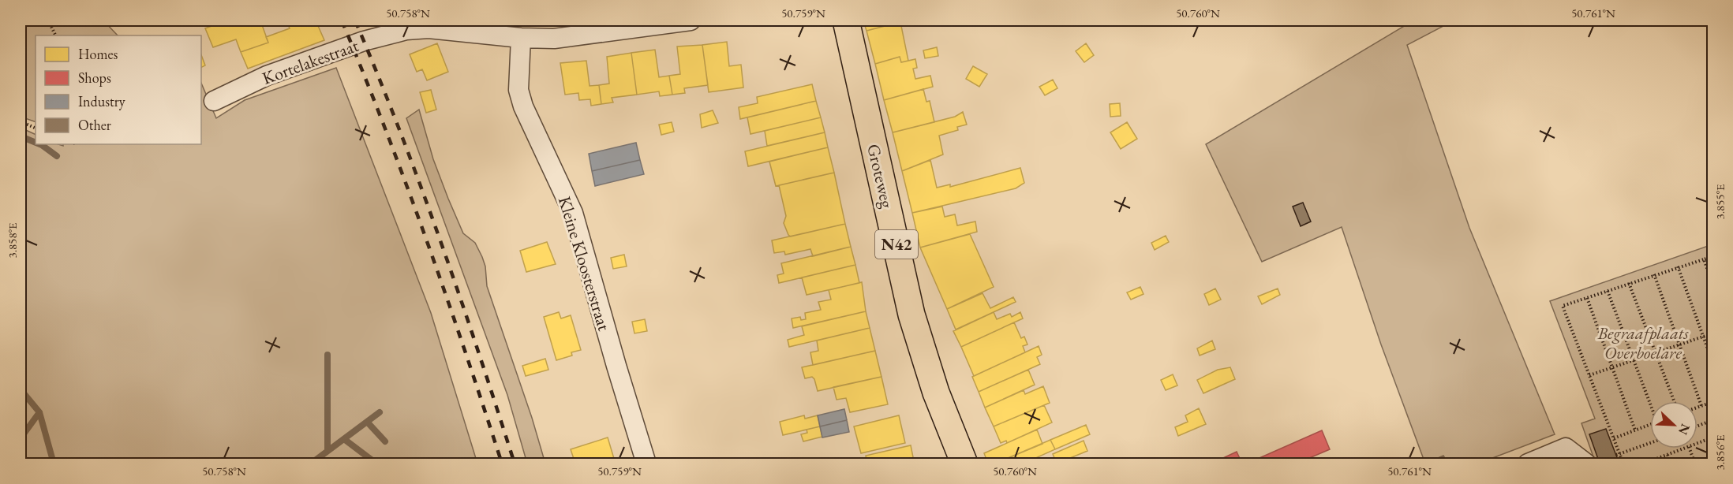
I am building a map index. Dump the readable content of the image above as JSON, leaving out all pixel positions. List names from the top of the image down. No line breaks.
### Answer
{"streets":{"main road":["Groteweg","N42"],"street":["Kortelakestraat","Kleine Kloosterstraat"]},"crossings":[["Kortelakestraat","Kleine Kloosterstraat"]],"parks":["Begraafplaats Overboelare"],"legend":["Homes","Shops","Industry","Other"],"north":"bottom right","coordinates":["50.758°N","50.759°N","50.760°N","50.761°N","3.855°E","3.858°E","3.856°E"]}
